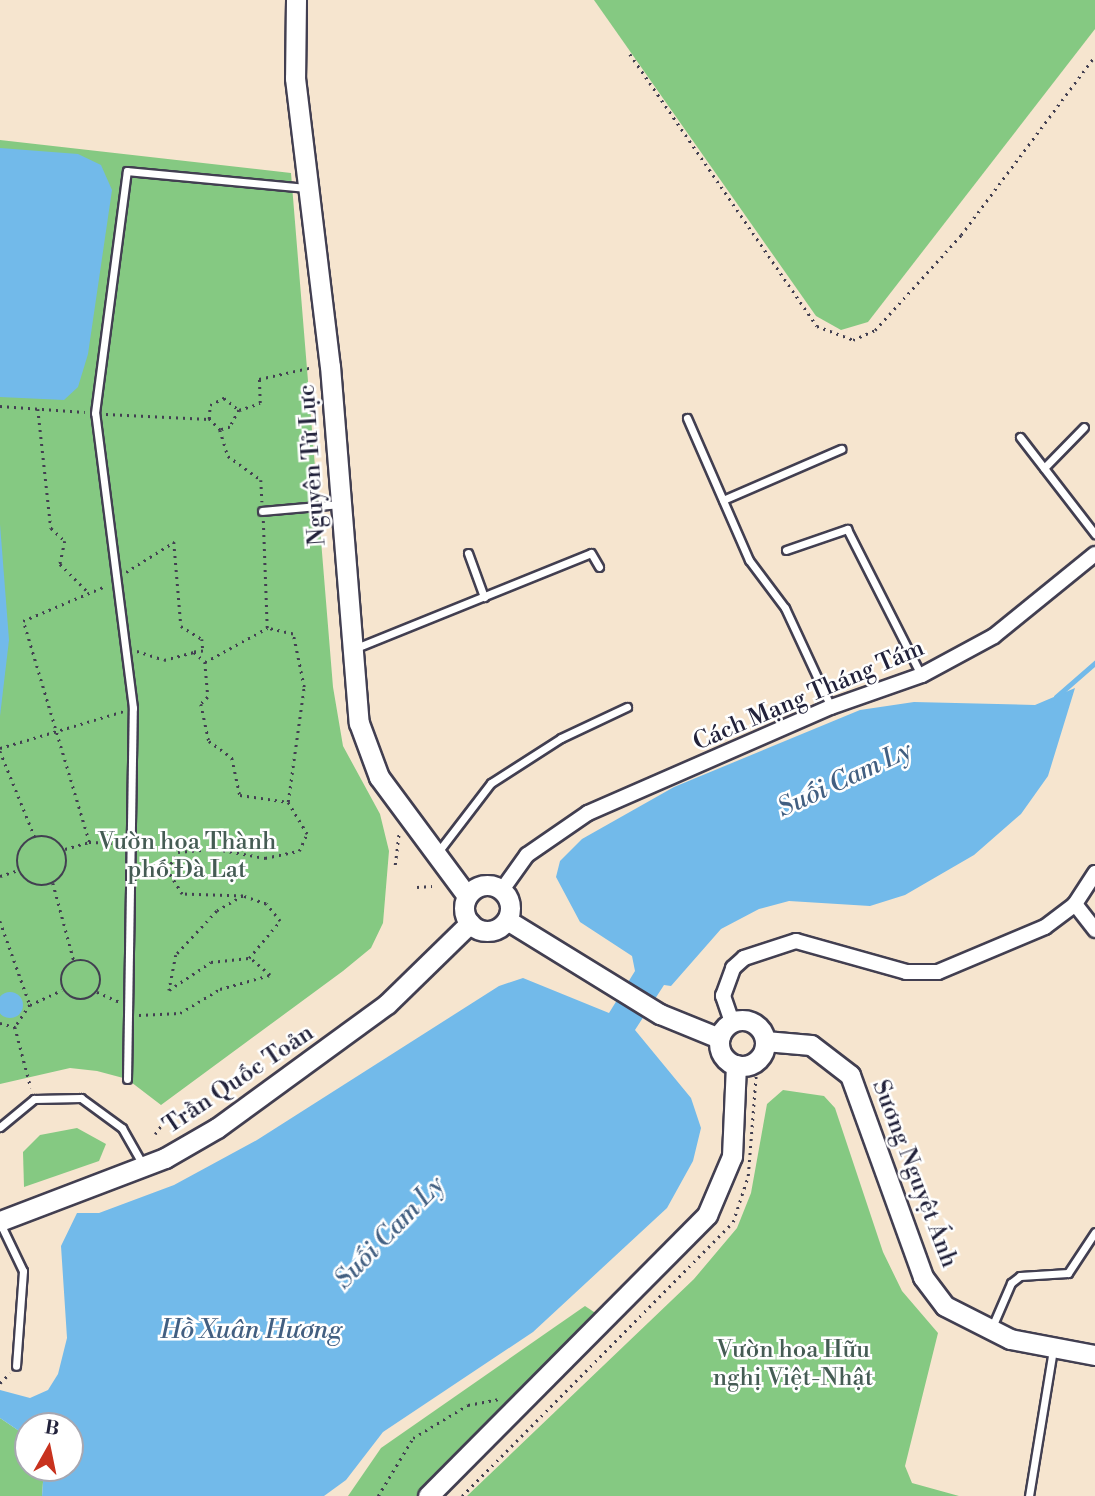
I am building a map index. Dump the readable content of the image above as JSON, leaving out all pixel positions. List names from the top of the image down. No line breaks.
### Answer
{"streets":{"main road":["Nguyên Tử Lực","Trần Quốc Toản","Sương Nguyệt Ánh"],"street":["Cách Mạng Tháng Tám"]},"crossings":[["Nguyên Tử Lực","Cách Mạng Tháng Tám"],["Nguyên Tử Lực","Trần Quốc Toản"],["Cách Mạng Tháng Tám","Trần Quốc Toản"]],"water":["Suối Cam Ly","Hồ Xuân Hương"],"parks":["Vườn hoa Thành phố Đà Lạt","Vườn hoa Hữu nghị Việt-Nhật"],"north":"top"}
